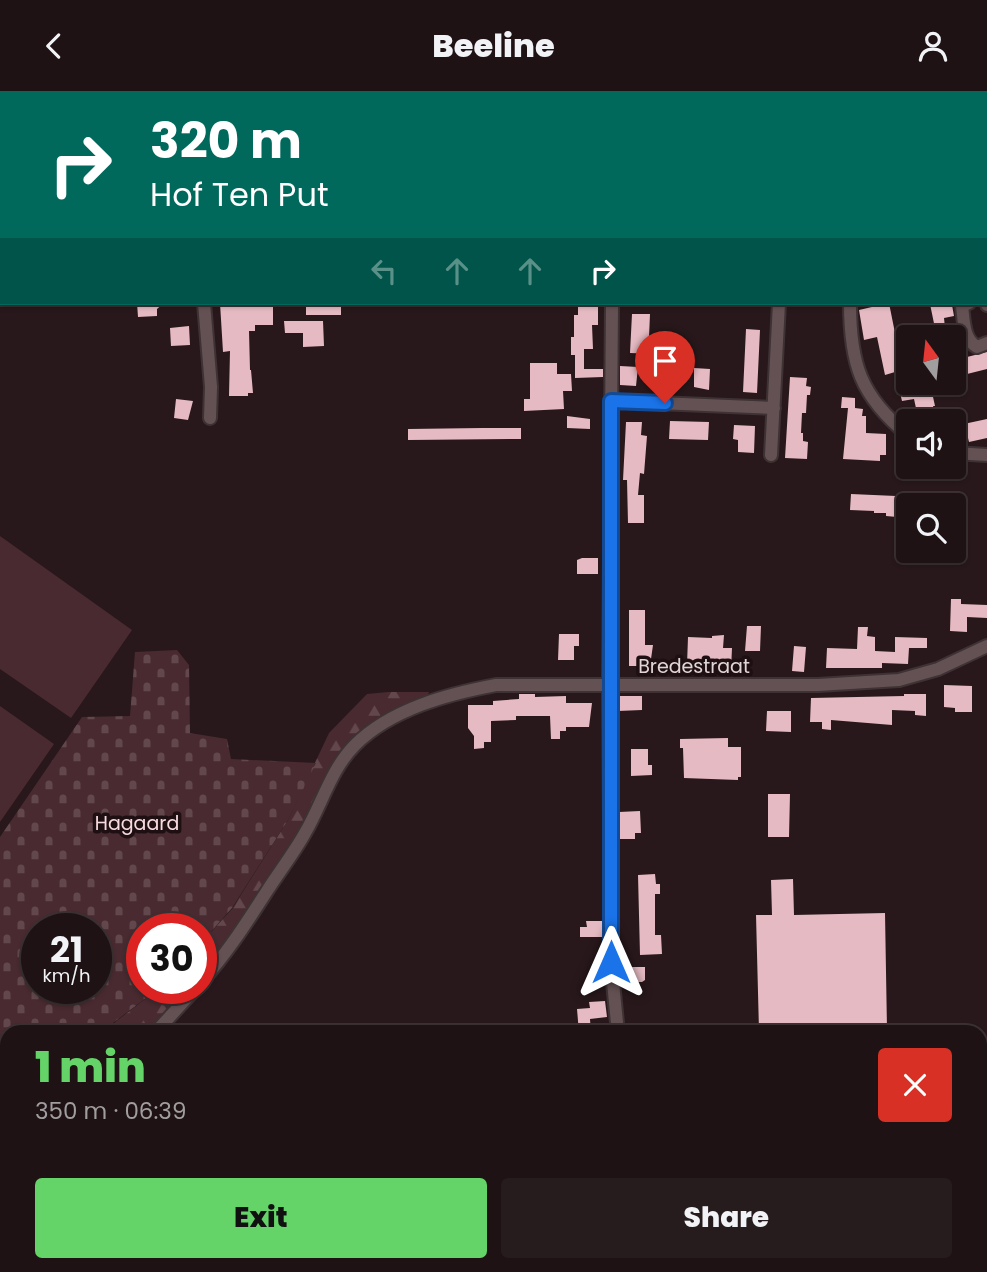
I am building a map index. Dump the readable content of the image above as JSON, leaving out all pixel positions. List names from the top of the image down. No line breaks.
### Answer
{"streets":{"street":["Bredestraat"]},"parks":["Hagaard"],"north":"top","page":{"header":"Beeline","turn":["320 m","Hof Ten Put"],"speed":"21 km/h","limit":"30","heading":["1 min","350 m · 06:39"],"buttons":["Exit","Share"]}}
